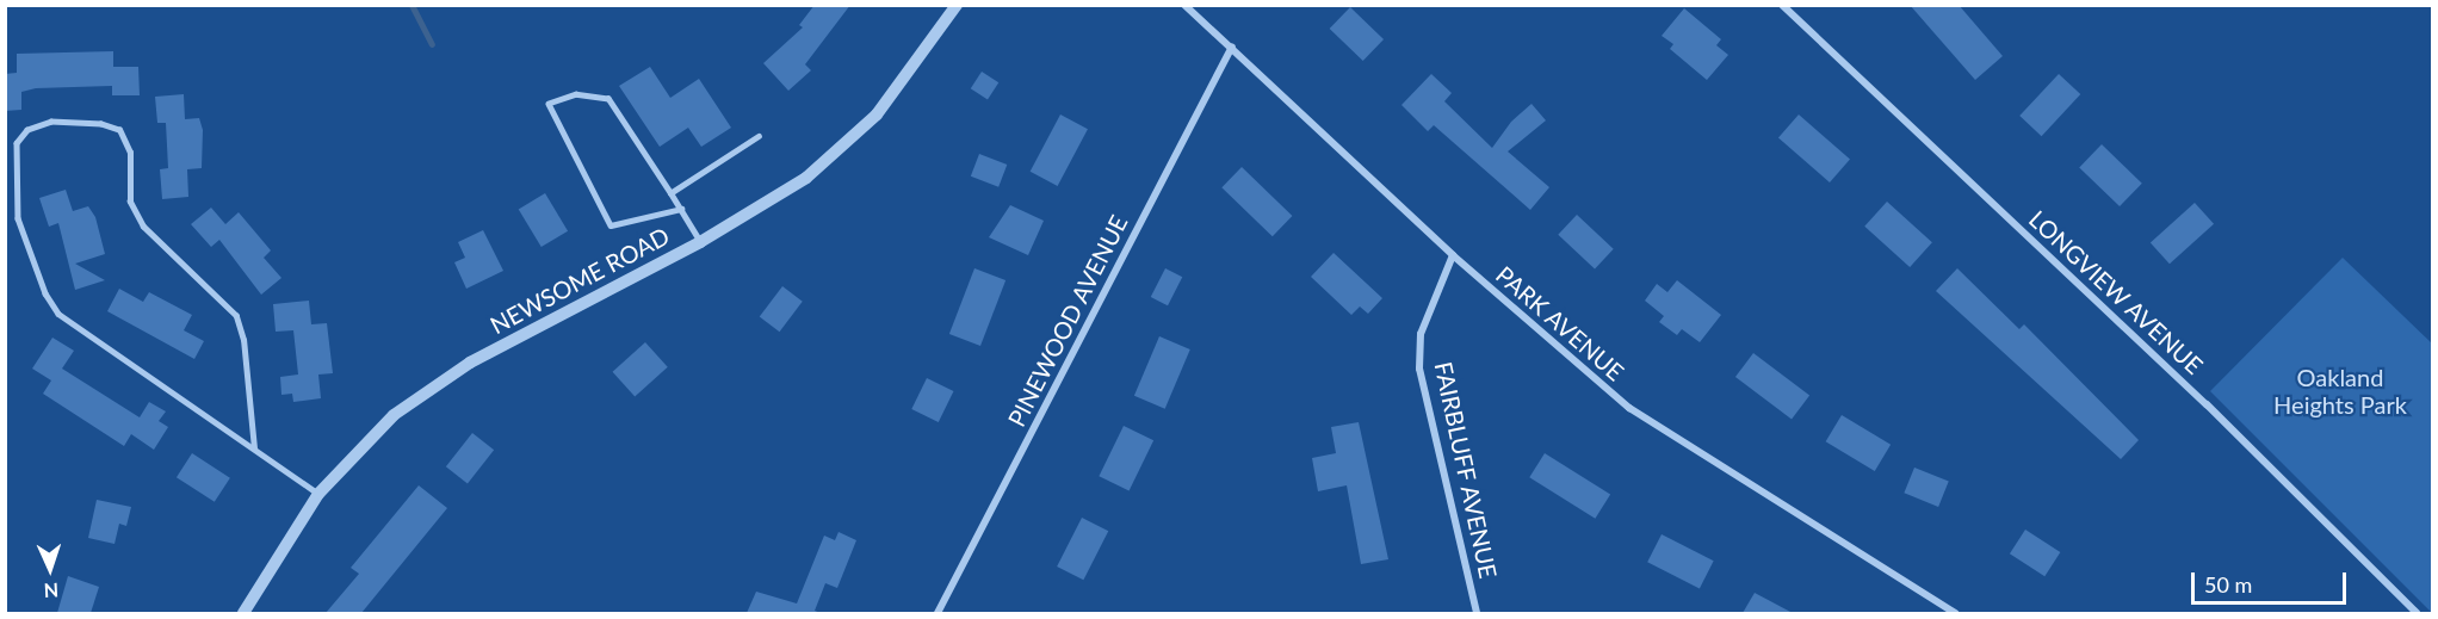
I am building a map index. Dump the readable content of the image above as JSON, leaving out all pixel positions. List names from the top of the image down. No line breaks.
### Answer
{"streets":{"street":["NEWSOME ROAD","LONGVIEW AVENUE","PINEWOOD AVENUE","PARK AVENUE","FAIRBLUFF AVENUE"]},"crossings":[["PINEWOOD AVENUE","PARK AVENUE"],["PARK AVENUE","FAIRBLUFF AVENUE"]],"parks":["Oakland Heights Park"],"scale_bar":"50 m","north":"bottom"}
